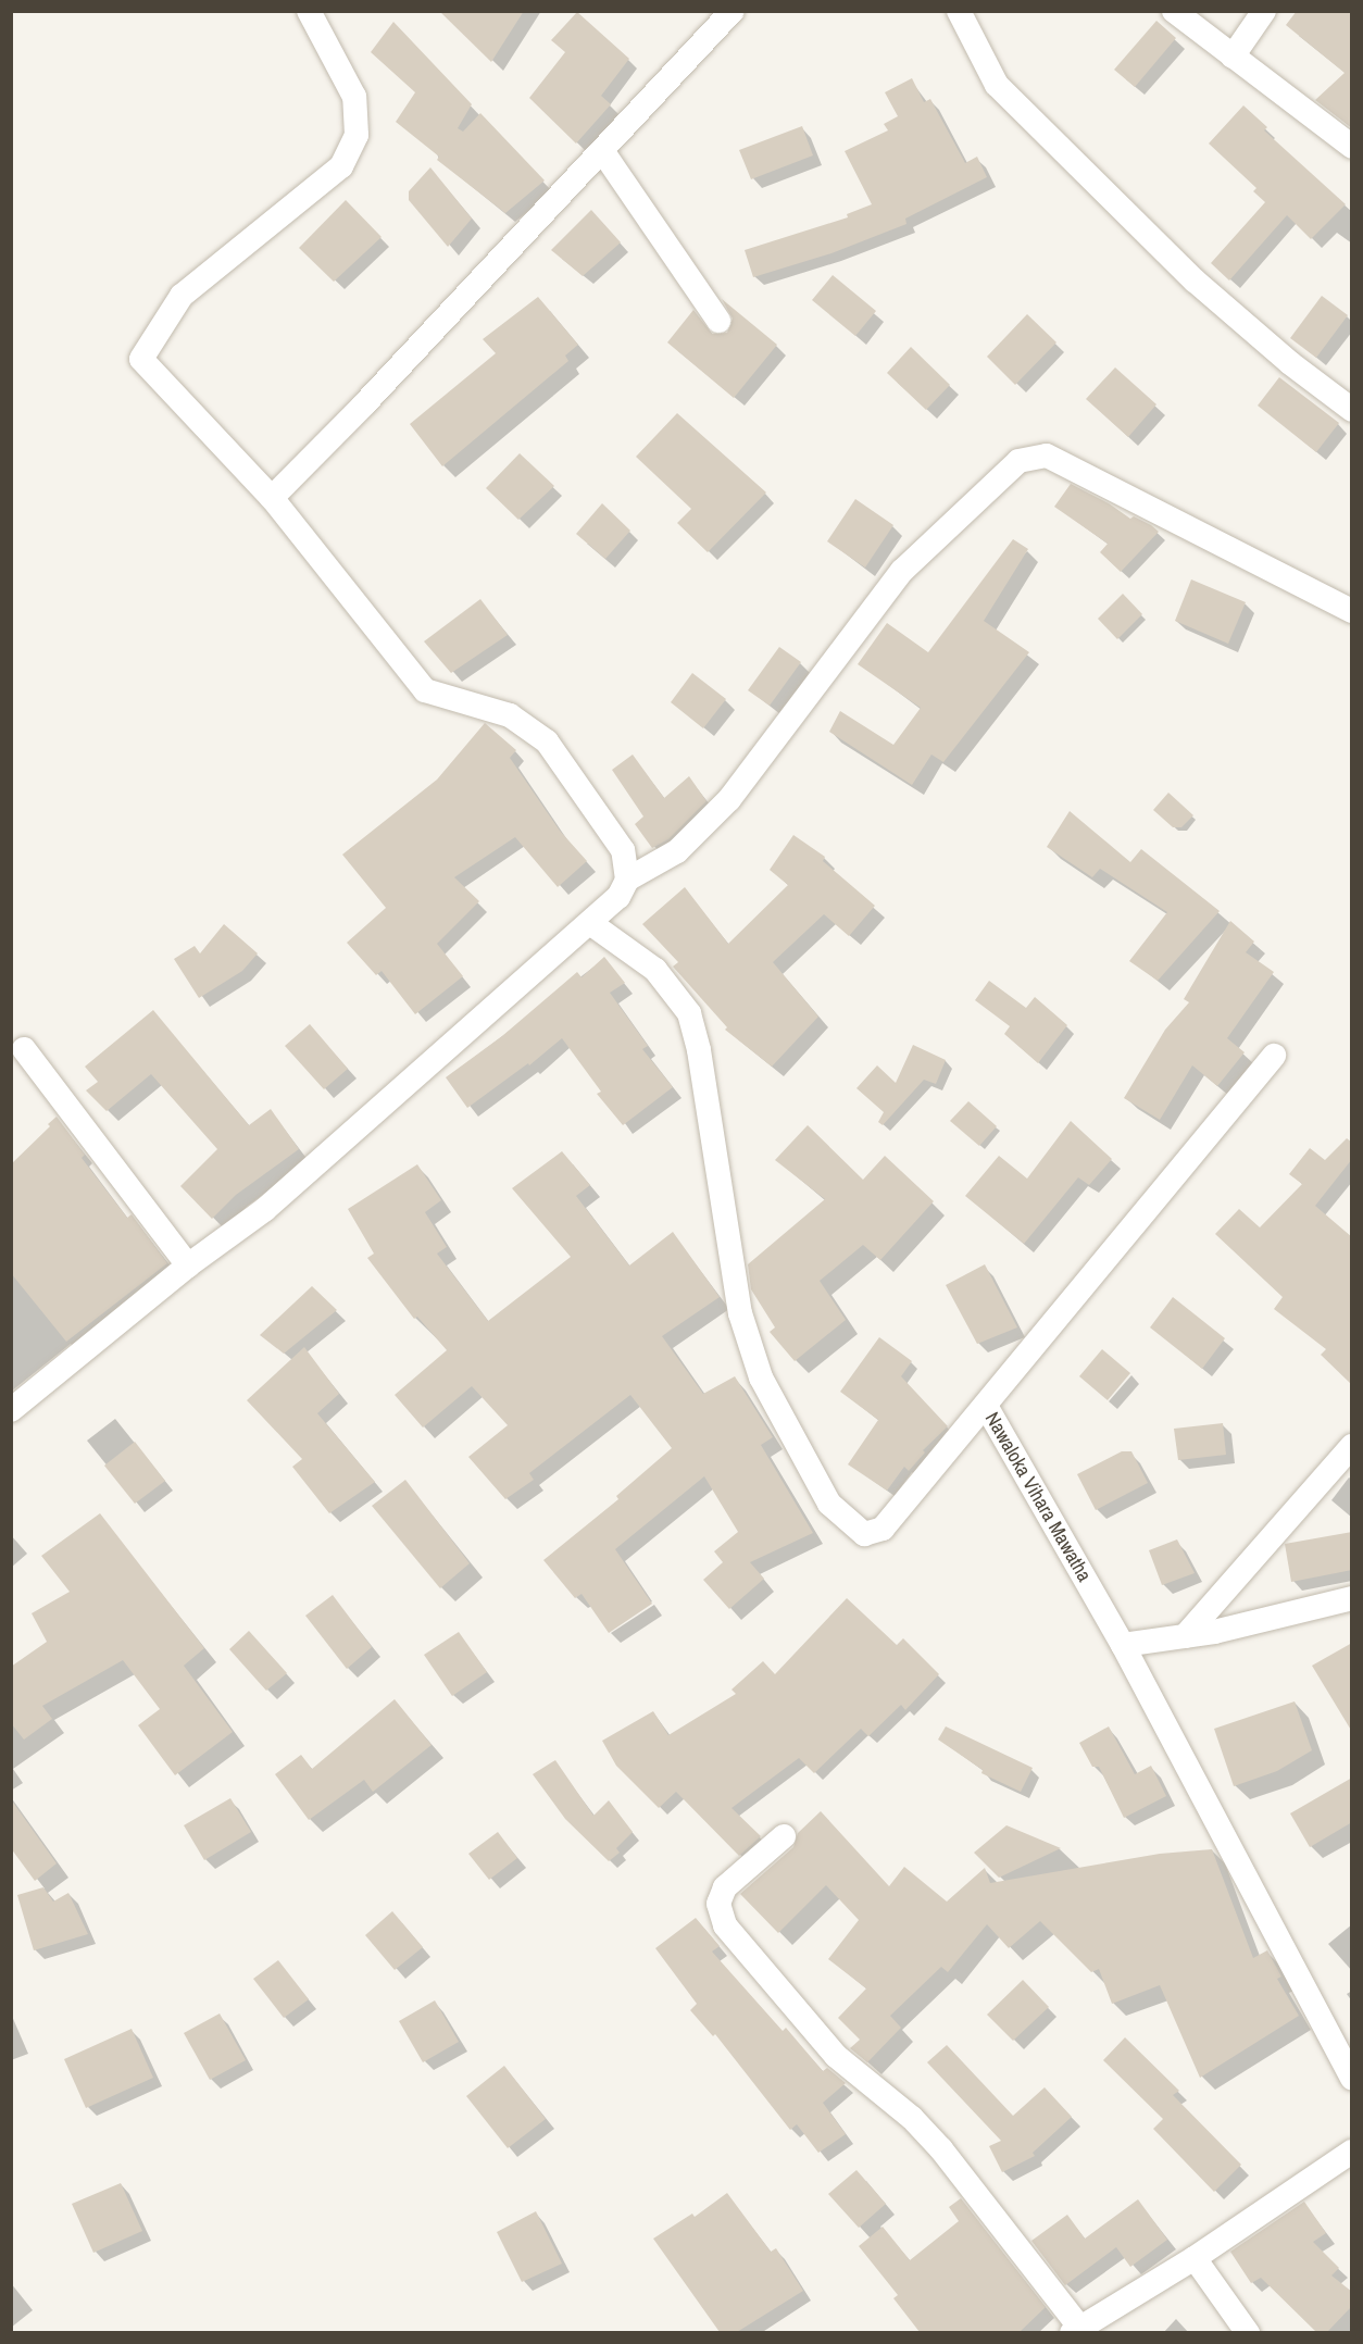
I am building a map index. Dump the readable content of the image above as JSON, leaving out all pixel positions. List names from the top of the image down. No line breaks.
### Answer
{"streets":{"street":["Nawaloka Vihara Mawatha"]}}
